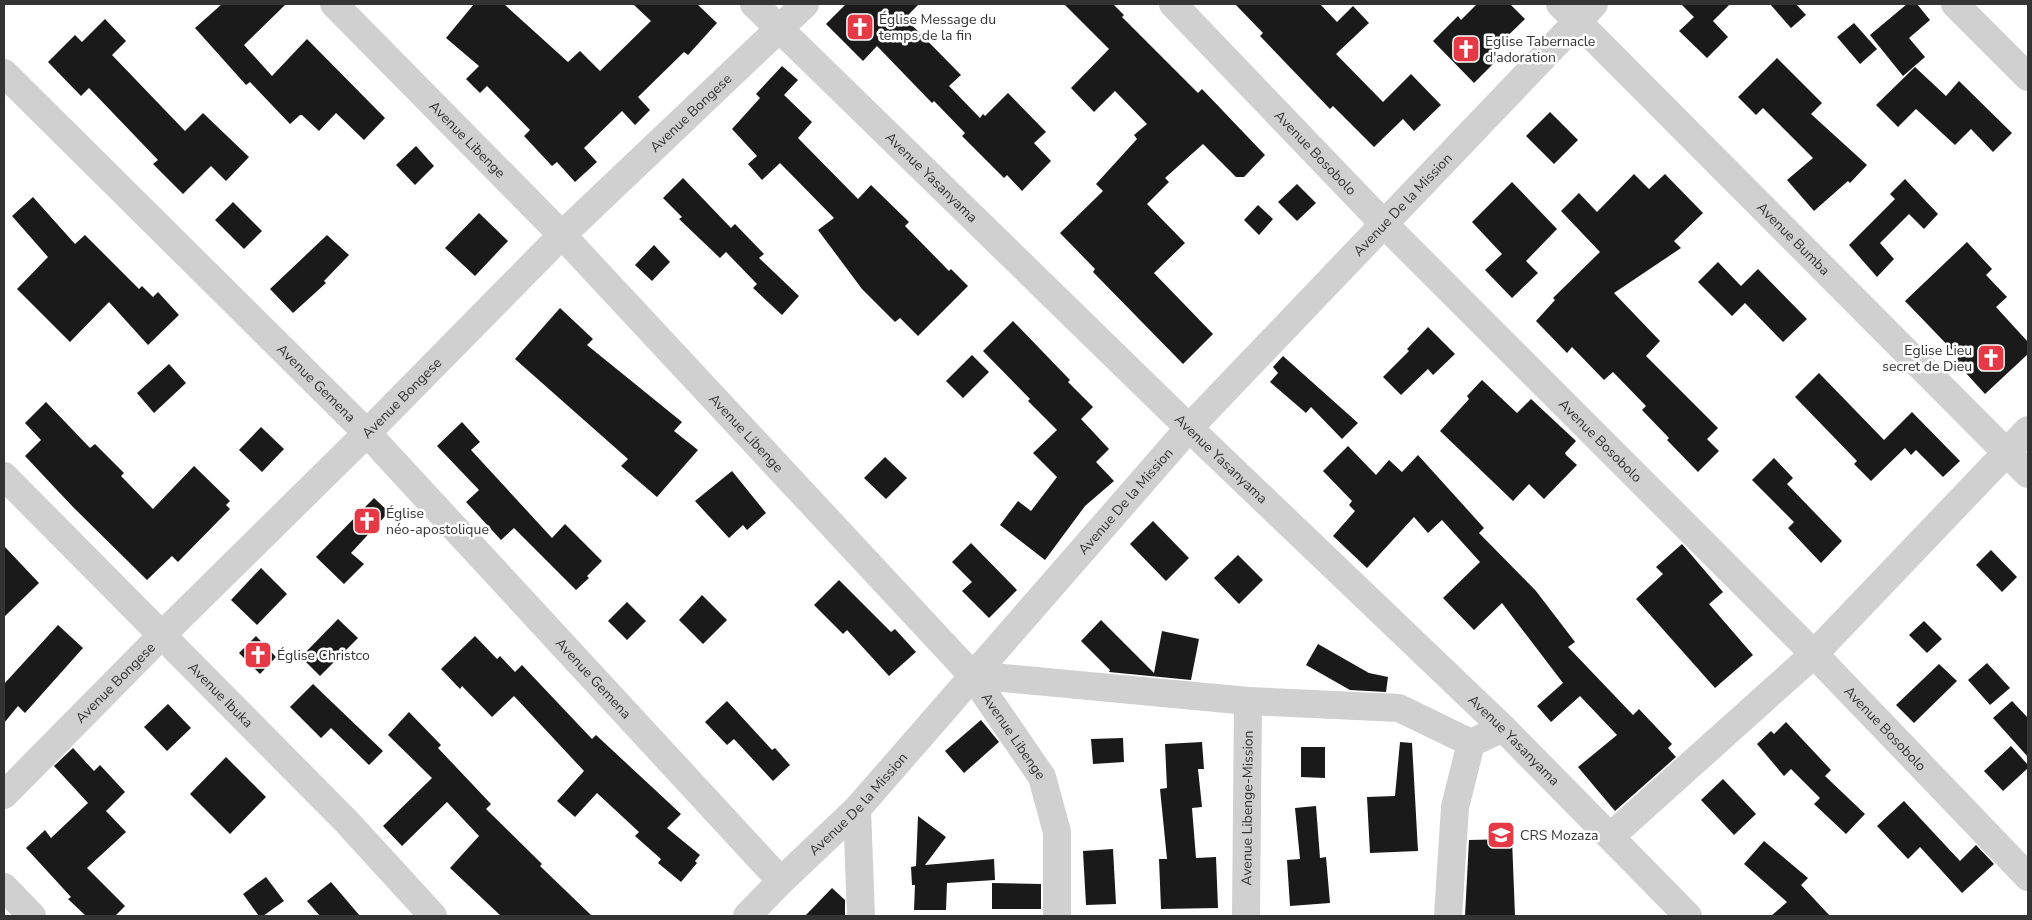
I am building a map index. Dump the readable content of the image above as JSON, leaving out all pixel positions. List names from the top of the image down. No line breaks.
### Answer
{"streets":{"street":["Avenue Bongese","Avenue Libenge","Avenue Bosobolo","Avenue Yasanyama","Avenue De la Mission","Avenue Bumba","Avenue Gemena","Avenue Ibuka","Avenue Libenge-Mission"]},"crossings":[["Avenue Bongese","Avenue Libenge"],["Avenue Bongese","Avenue Yasanyama"],["Avenue Bongese","Avenue Gemena"],["Avenue Bongese","Avenue Ibuka"],["Avenue Libenge","Avenue De la Mission"],["Avenue Bosobolo","Avenue De la Mission"],["Avenue Yasanyama","Avenue De la Mission"],["Avenue De la Mission","Avenue Bumba"],["Avenue De la Mission","Avenue Gemena"]],"places":{"church":["Église Message du temps de la fin","Eglise Tabernacle d'adoration","Eglise Lieu secret de Dieu","Église néo-apostolique","Église Christco"],"school or university":["CRS Mozaza"]}}
